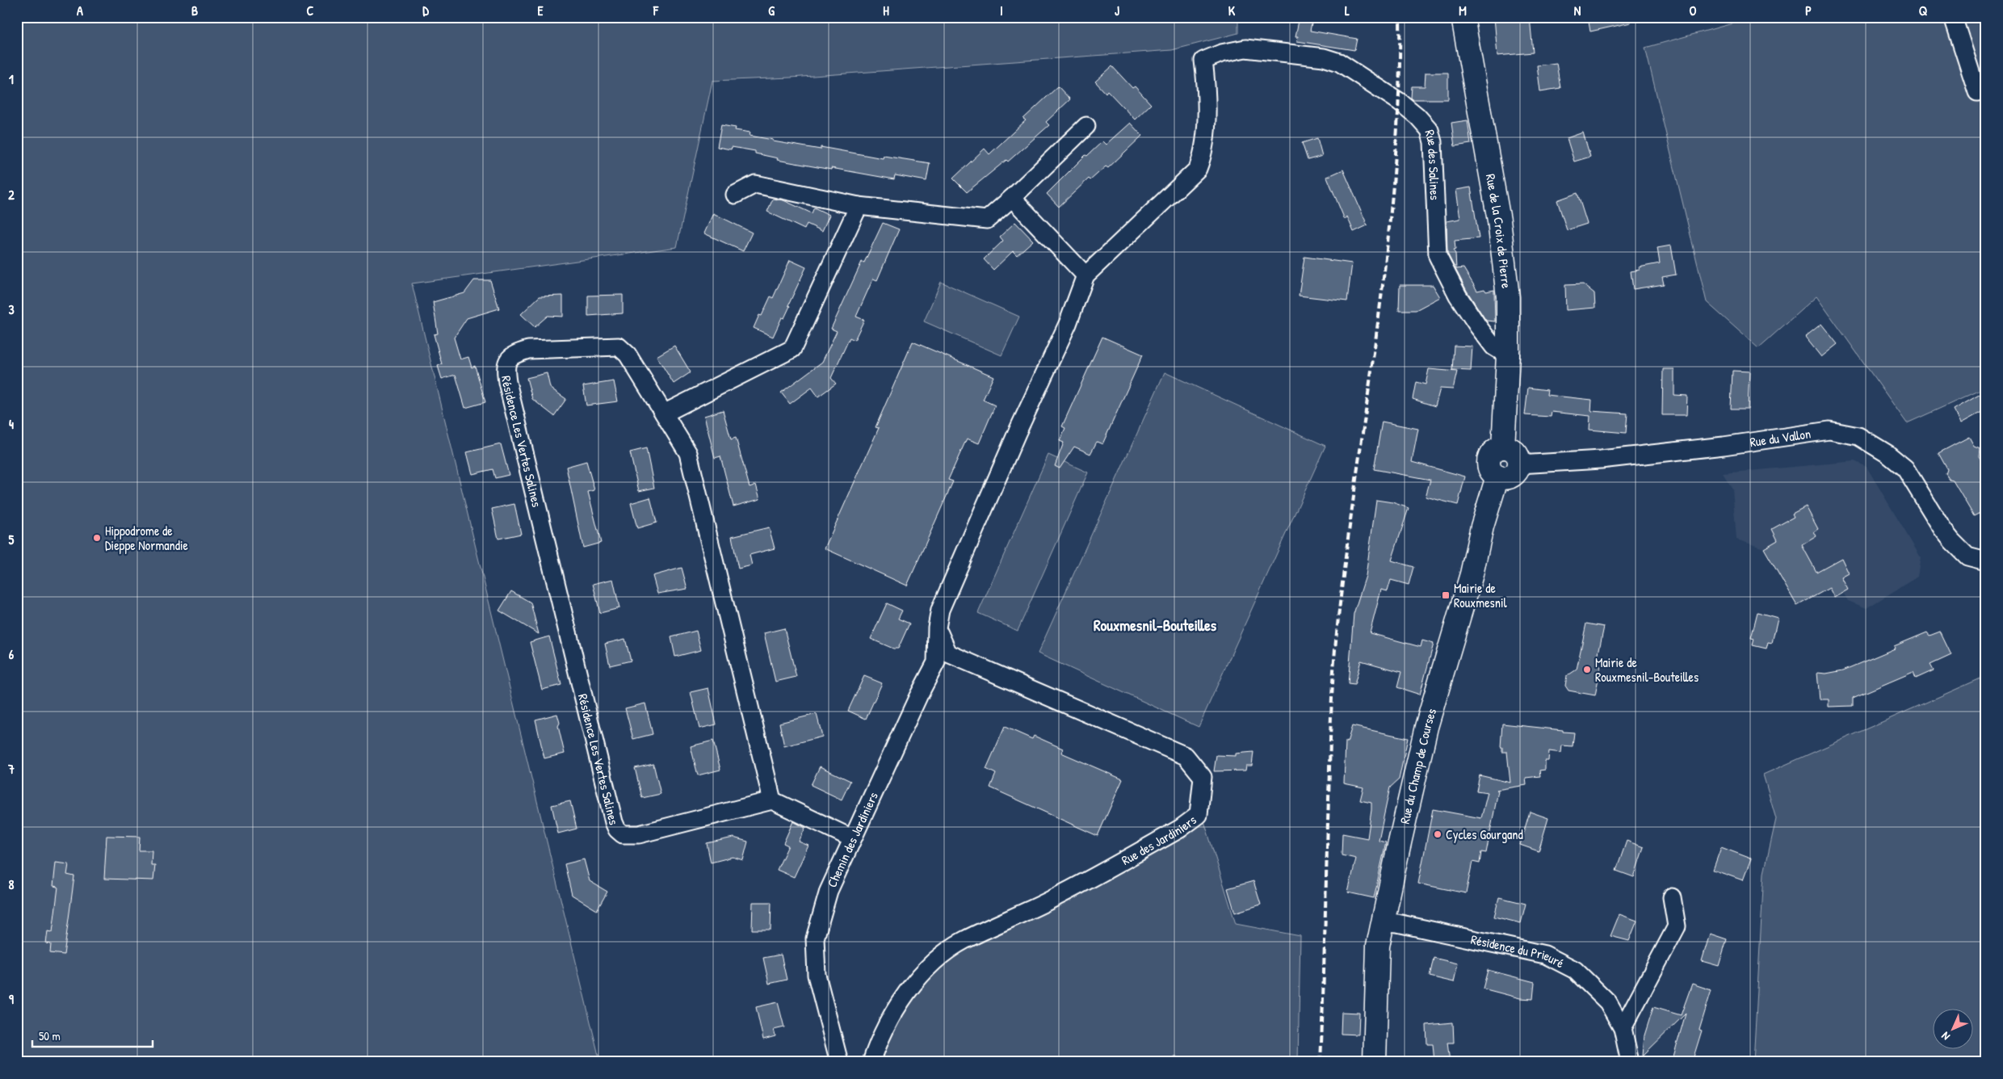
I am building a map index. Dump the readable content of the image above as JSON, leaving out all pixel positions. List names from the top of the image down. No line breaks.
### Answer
{"streets":{"main road":["Rue de la Croix de Pierre","Rue du Champ de Courses"],"street":["Rue des Salines","Rue du Vallon","Résidence Les Vertes Salines","Rue des Jardiniers","Chemin des Jardiniers","Résidence du Prieuré"]},"crossings":[["Rue des Salines","Rue de la Croix de Pierre"],["Rue des Salines","Chemin des Jardiniers"],["Rue de la Croix de Pierre","Rue du Vallon"],["Rue de la Croix de Pierre","Rue du Champ de Courses"],["Rue du Vallon","Rue du Champ de Courses"],["Rue du Champ de Courses","Résidence du Prieuré"],["Rue des Jardiniers","Chemin des Jardiniers"]],"districts":["Rouxmesnil-Bouteilles"],"places":{"other":["Hippodrome de Dieppe Normandie","Mairie de Rouxmesnil-Bouteilles","Cycles Gourgand"],"transit":["Mairie de Rouxmesnil"]},"scale_bar":"50 m","north":"bottom left","grid":{"columns":["A","B","C","D","E","F","G","H","I","J","K","L","M","N","O","P","Q"],"rows":["1","2","3","4","5","6","7","8","9"]}}
